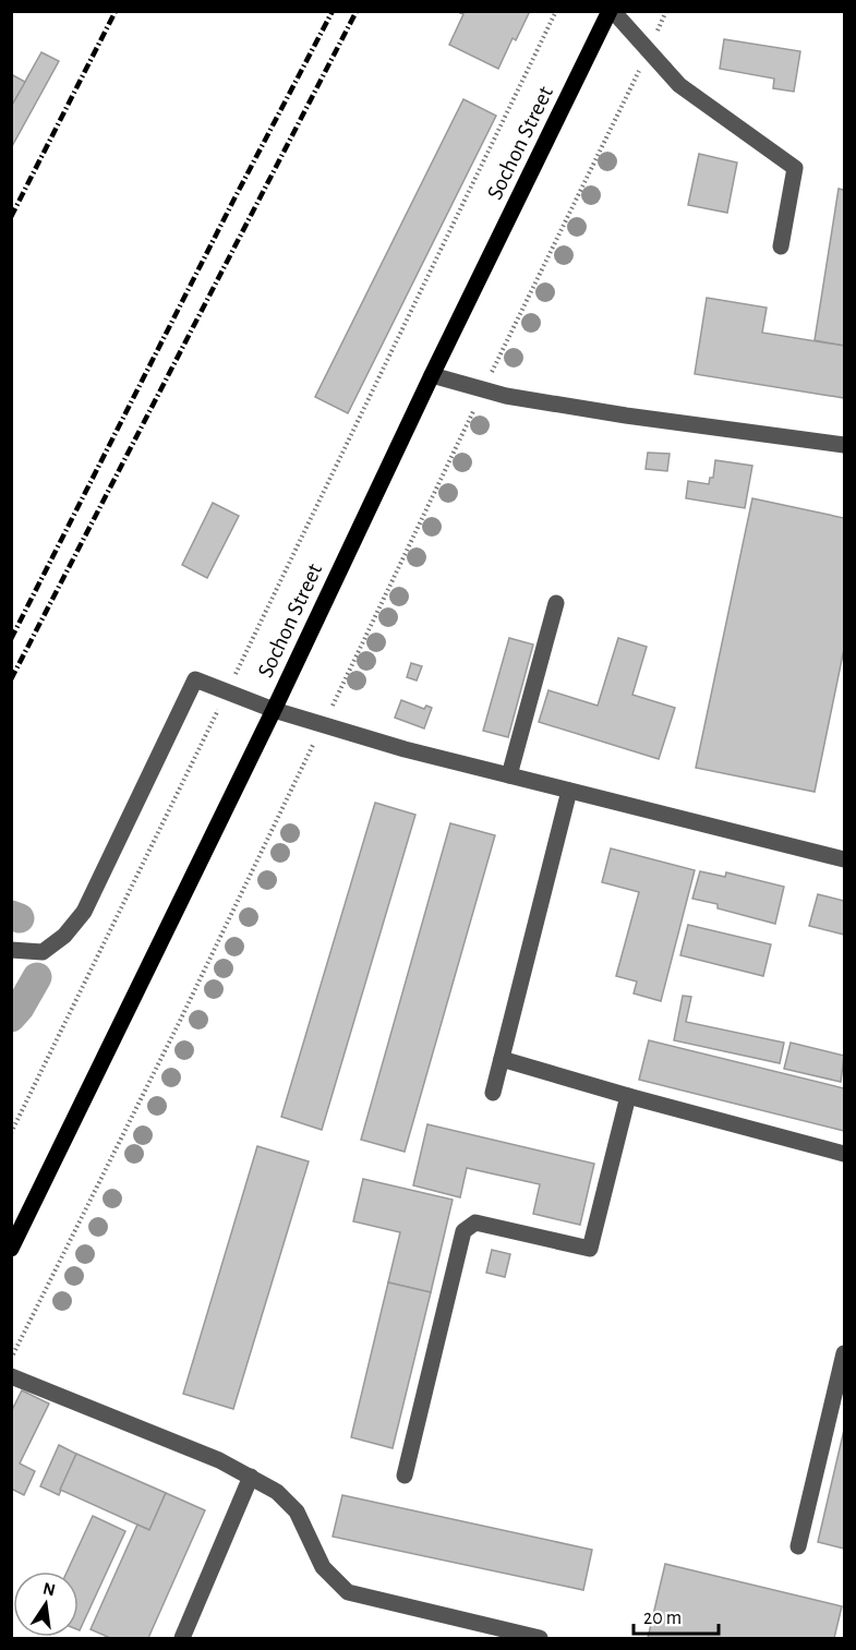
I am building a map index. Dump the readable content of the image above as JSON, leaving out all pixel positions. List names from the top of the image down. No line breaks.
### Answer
{"streets":{"main road":["Sochon Street"]},"scale_bar":"20 m","north":"top"}
